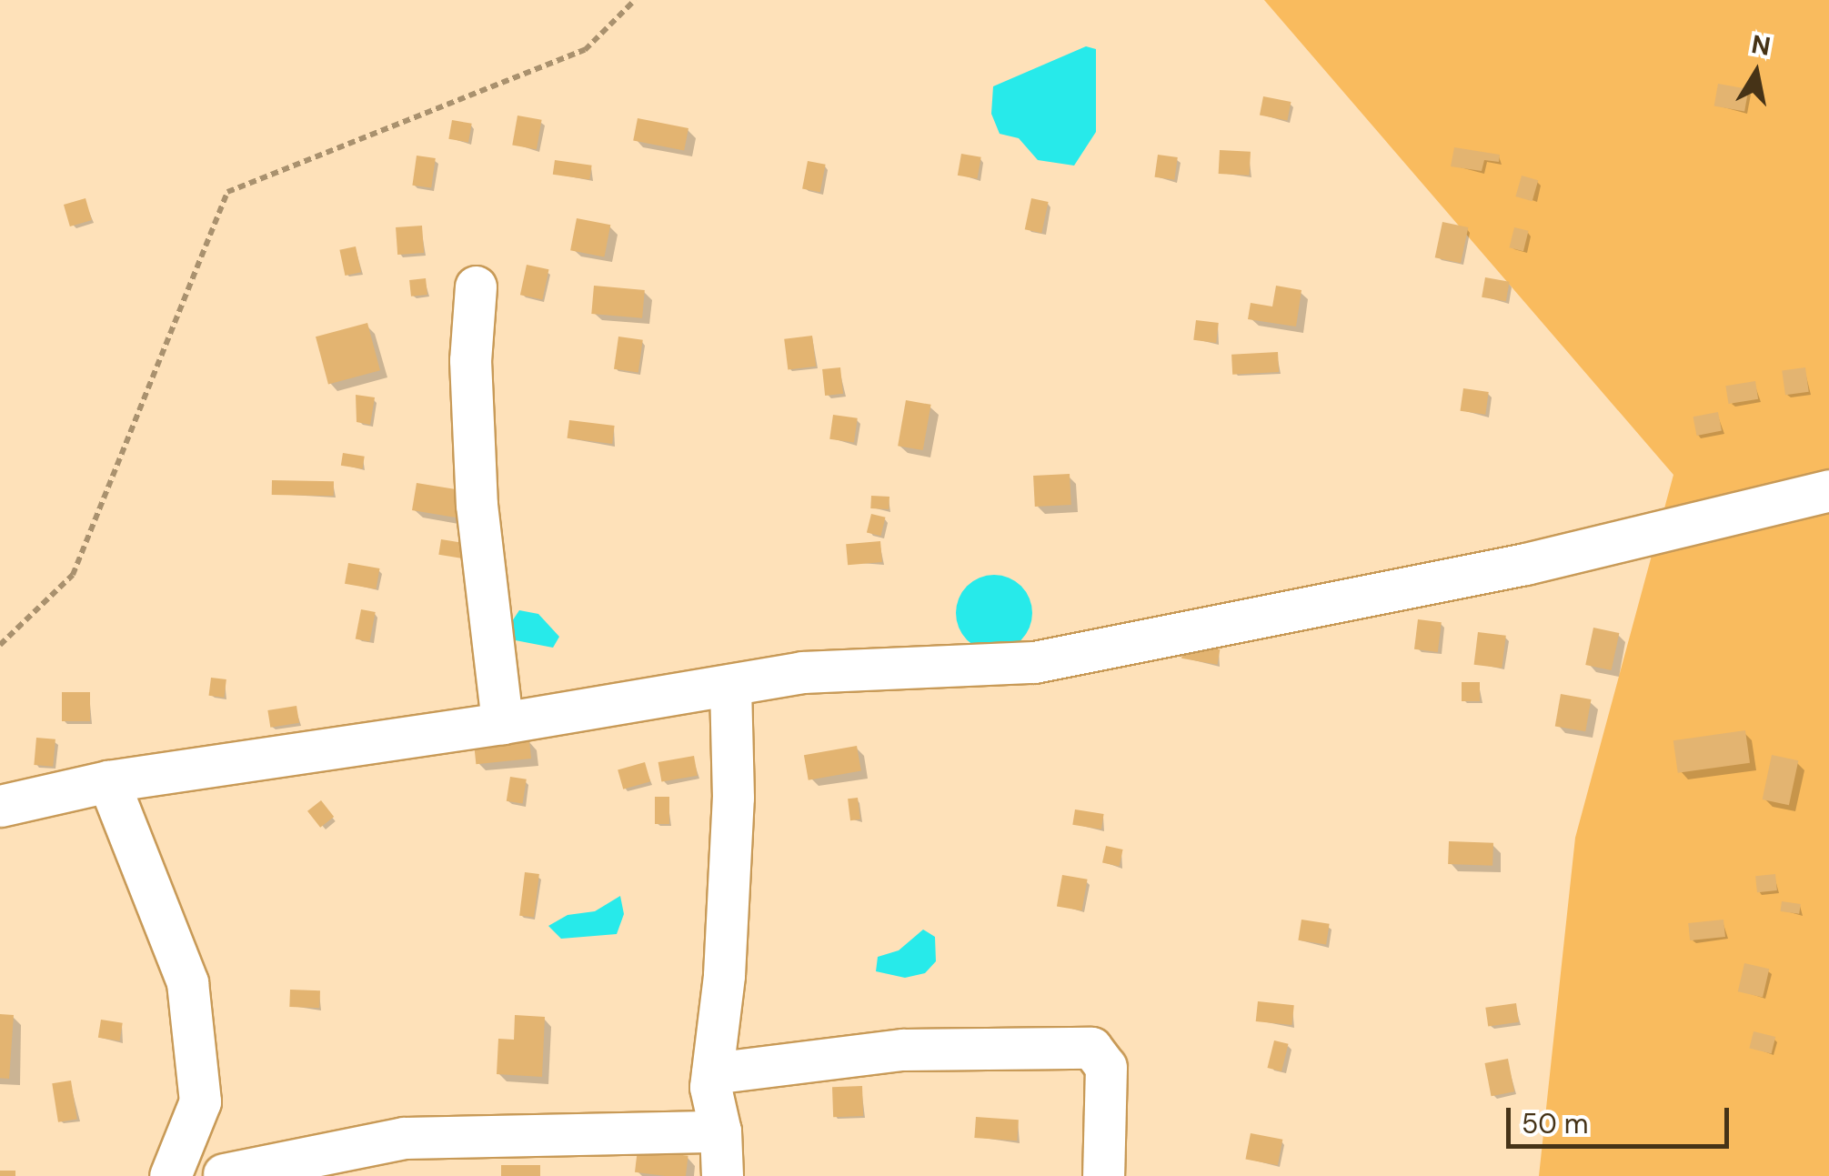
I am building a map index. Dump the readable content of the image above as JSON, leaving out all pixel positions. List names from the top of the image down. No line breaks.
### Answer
{"scale_bar":"50 m","north":"top"}
